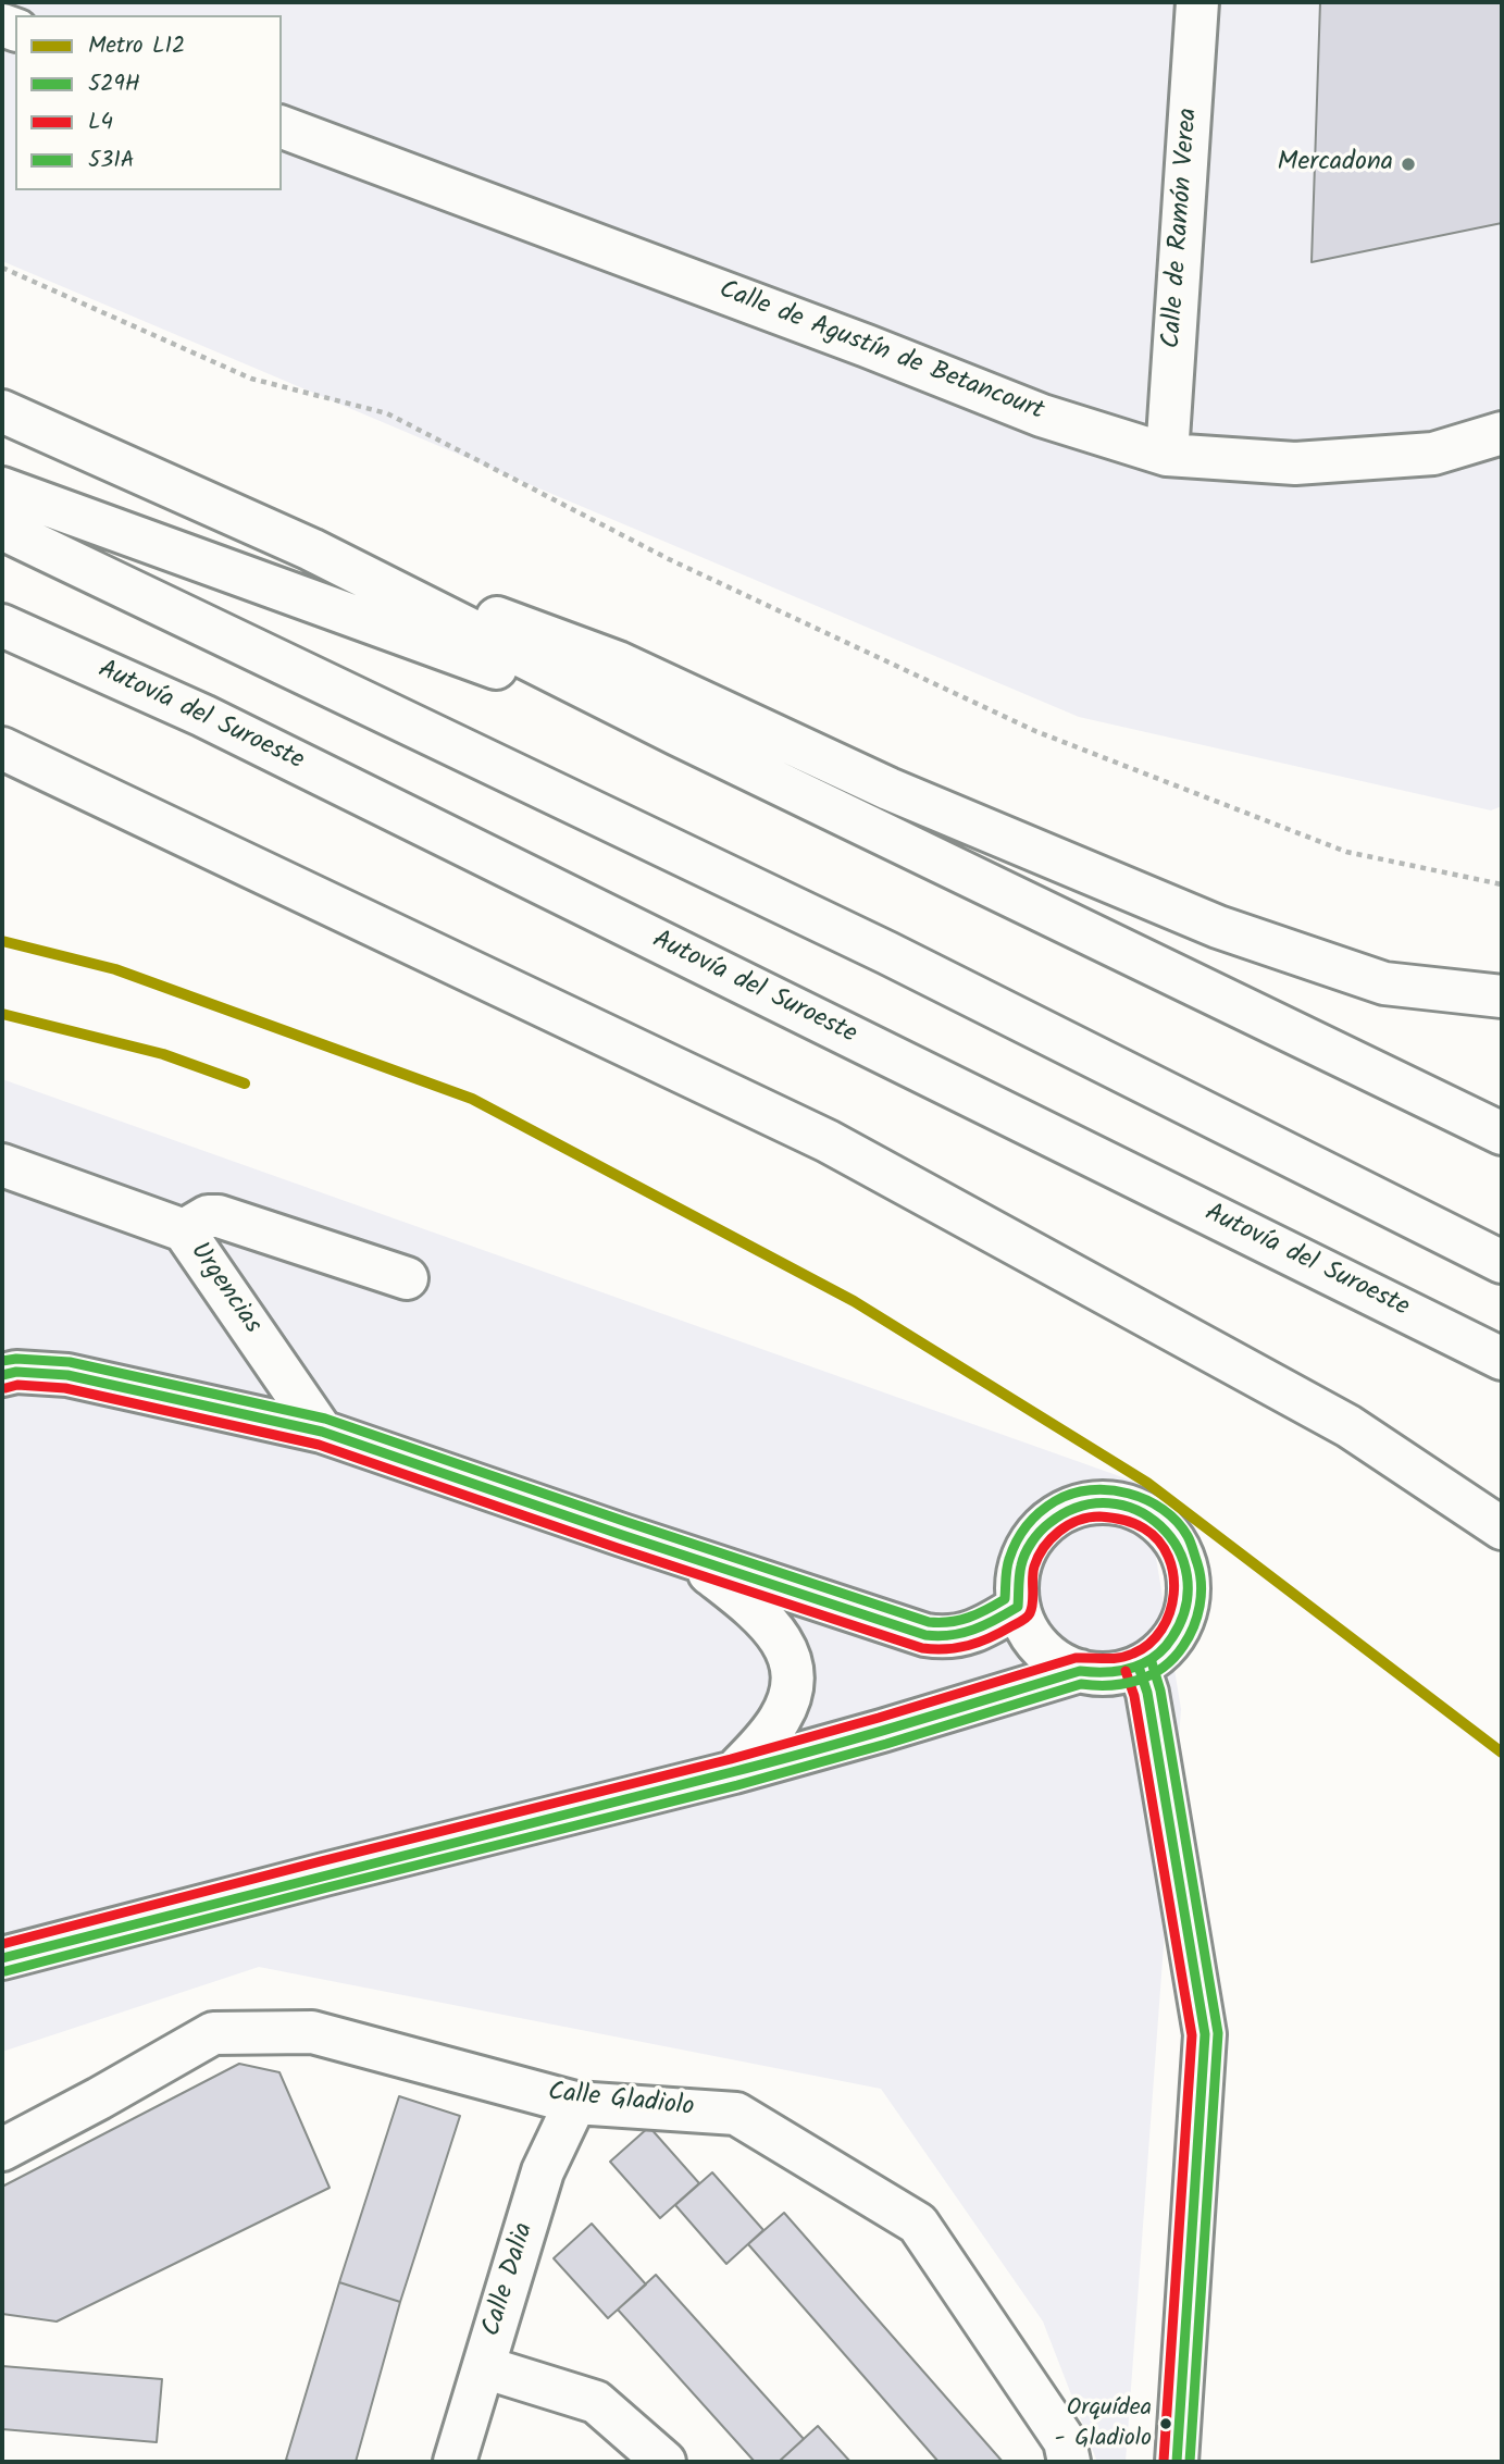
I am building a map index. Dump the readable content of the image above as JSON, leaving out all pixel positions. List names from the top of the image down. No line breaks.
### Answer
{"streets":{"main road":["Calle de Ramón Verea","Calle de Agustín de Betancourt","Autovía del Suroeste","Urgencias","Calle Gladiolo","Calle Dalia"]},"crossings":[["Calle de Ramón Verea","Calle de Agustín de Betancourt"],["Calle Gladiolo","Calle Dalia"]],"places":["Mercadona","Orquídea - Gladiolo"],"lines":["metro line L12","transit line 531A","transit line 529H","transit line L4"],"legend":["Metro L12","529H","L4","531A"]}
